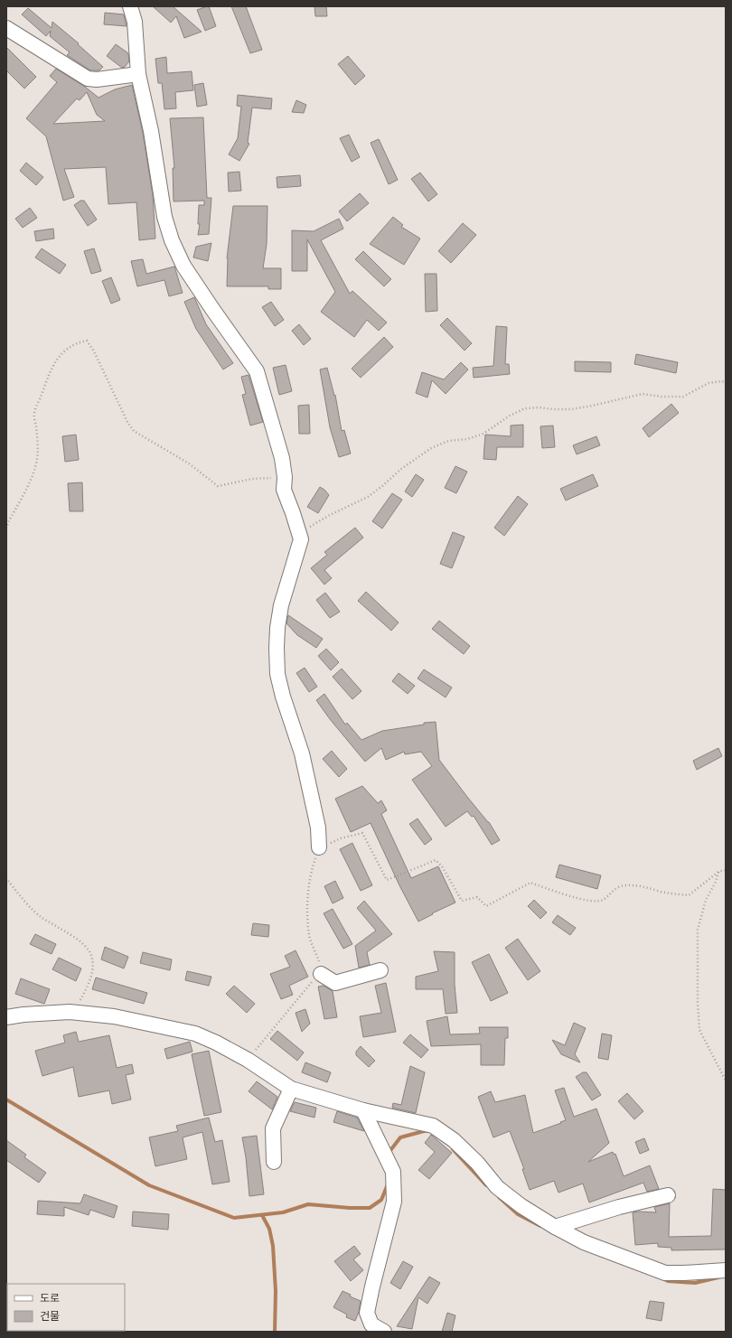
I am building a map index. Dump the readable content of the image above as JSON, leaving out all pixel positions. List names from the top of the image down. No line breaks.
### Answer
{"legend":["도로","건물"]}
